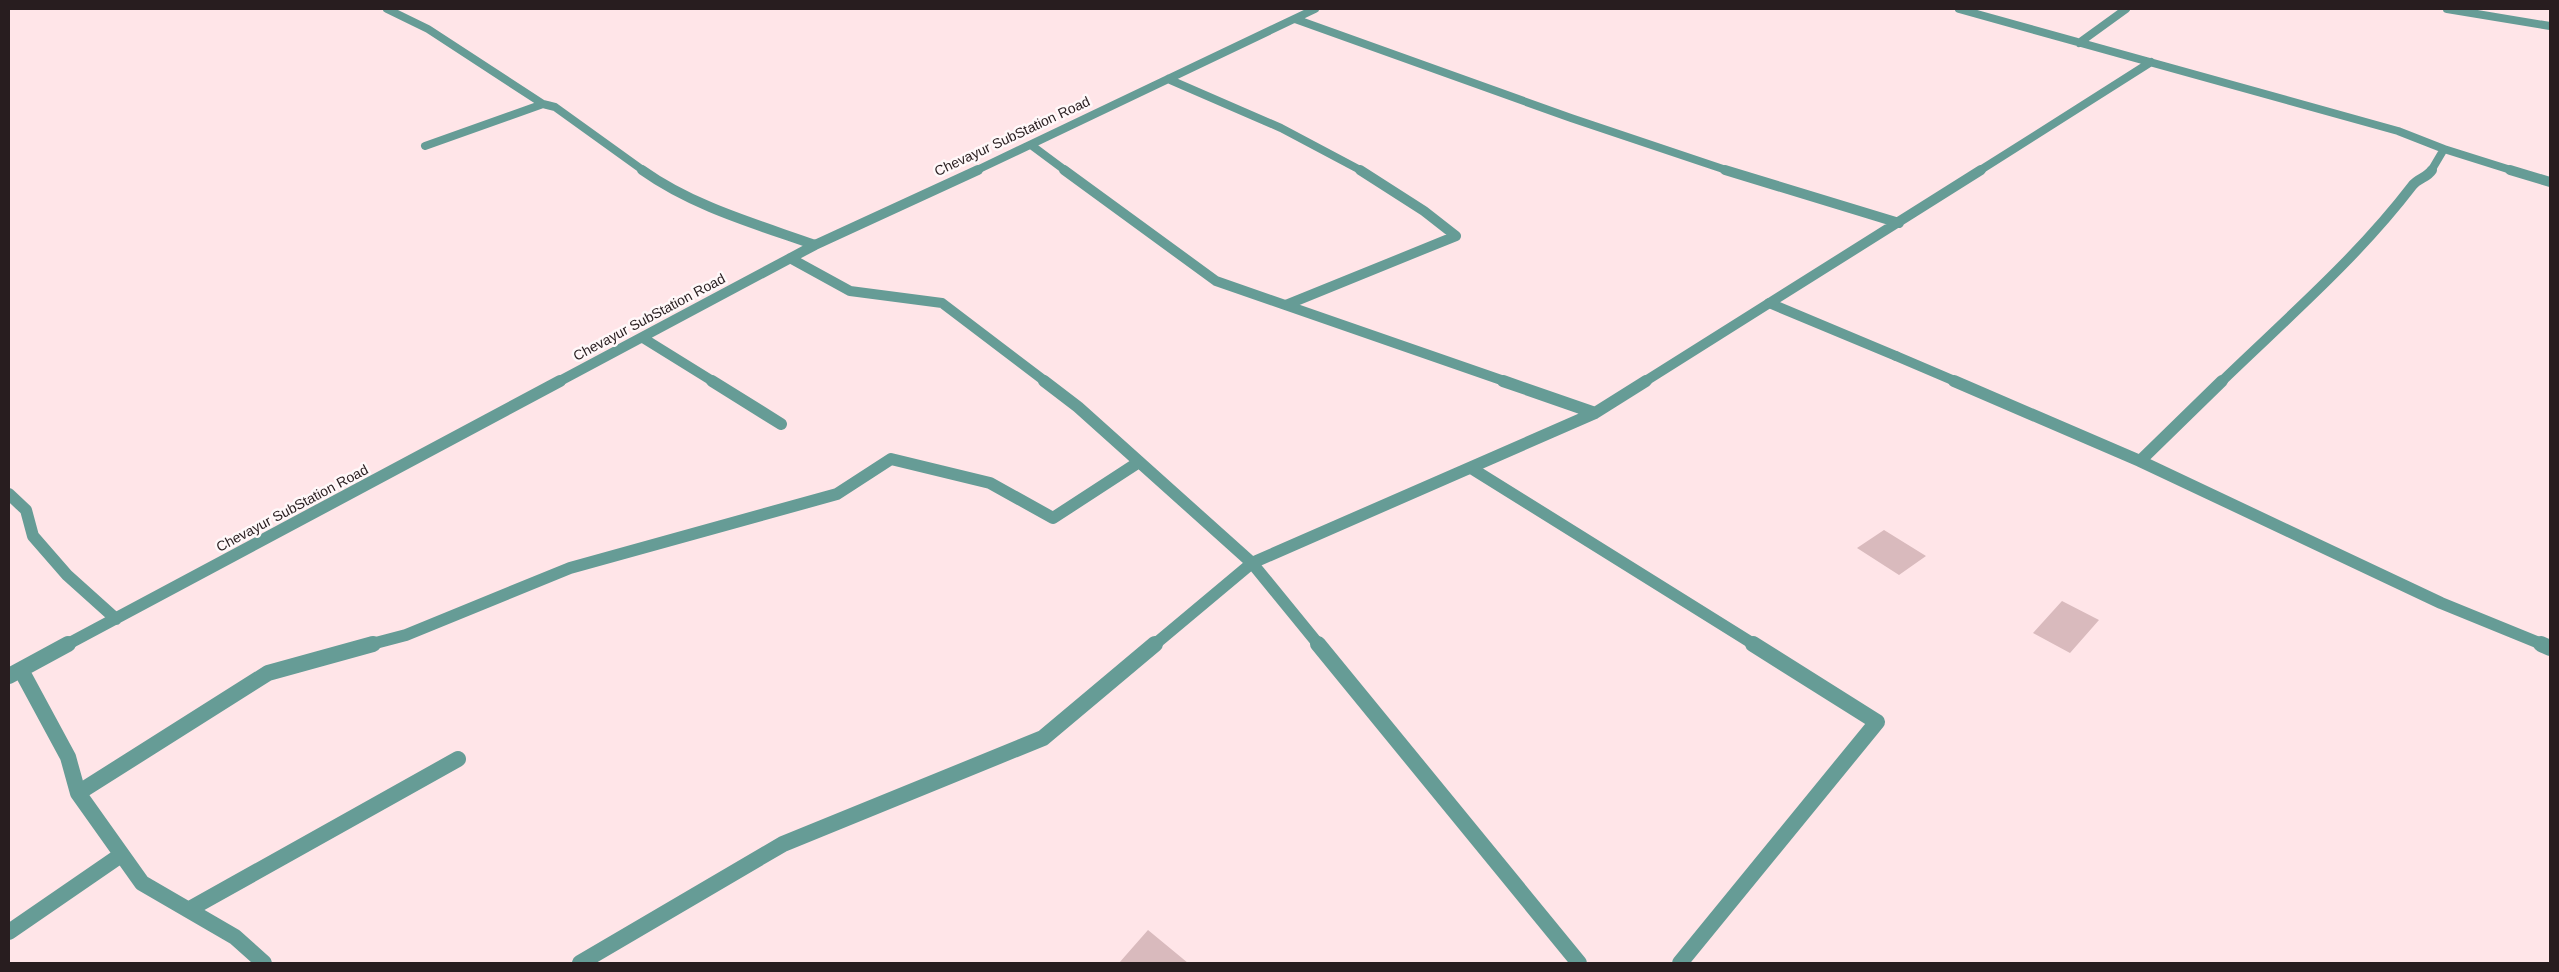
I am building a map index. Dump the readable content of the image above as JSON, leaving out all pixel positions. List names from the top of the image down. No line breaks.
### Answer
{"streets":{"street":["Chevayur SubStation Road"]}}
